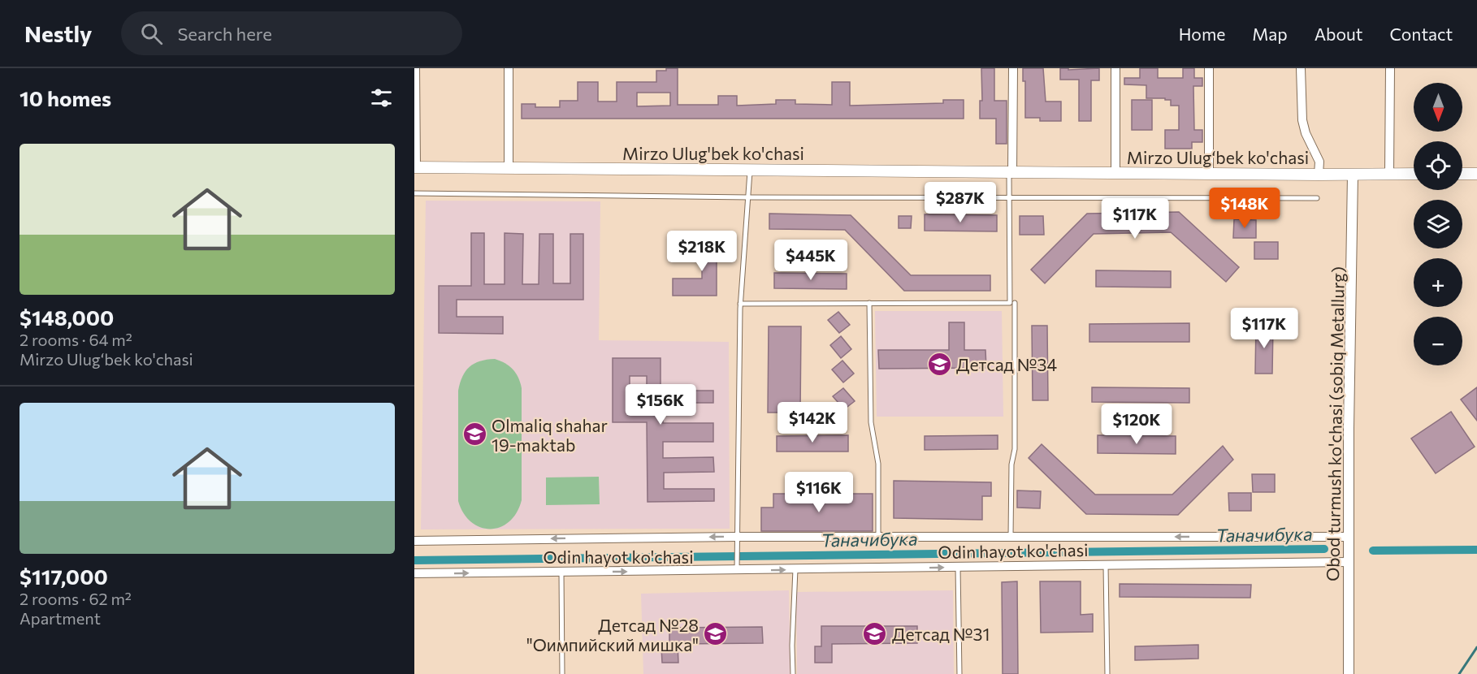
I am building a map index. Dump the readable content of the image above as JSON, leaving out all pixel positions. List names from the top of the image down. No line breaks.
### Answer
{"streets":{"main road":["Mirzo Ulug'bek ko'chasi","Mirzo Ulug‘bek ko'chasi"],"street":["Obod turmush ko'chasi (sobiq Metallurg)","Odin hayot ko'chasi"]},"crossings":[["Mirzo Ulug'bek ko'chasi","Mirzo Ulug‘bek ko'chasi"],["Mirzo Ulug‘bek ko'chasi","Obod turmush ko'chasi (sobiq Metallurg)"],["Obod turmush ko'chasi (sobiq Metallurg)","Odin hayot ko'chasi"]],"water":["Таначибука"],"places":{"school or university":["Детсад №34","Olmaliq shahar 19-maktab","Детсад №31","Детсад №28 \"Оимпийский мишка\""]},"north":"bottom","page":{"header":"Nestly","search":"Search here","nav":["Home","Map","About","Contact"],"heading":"10 homes","map_buttons":["+","−"],"list":[{"name":"$148,000","note":"2 rooms · 64 m² · Mirzo Ulug‘bek ko'chasi"},{"name":"$117,000","note":"2 rooms · 62 m² · Apartment"}],"price":["$287K","$148K","$117K","$218K","$445K","$117K","$156K","$142K","$120K","$116K"]}}
